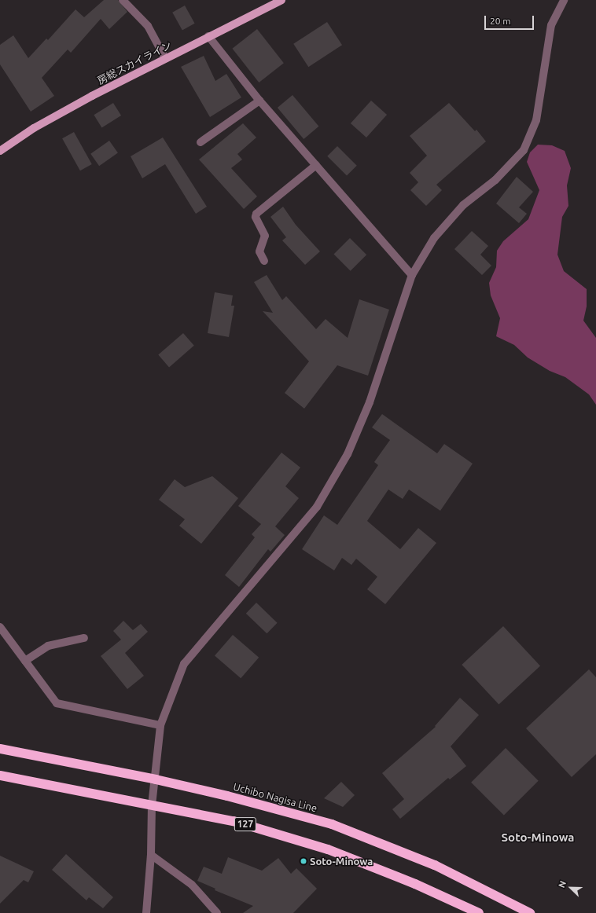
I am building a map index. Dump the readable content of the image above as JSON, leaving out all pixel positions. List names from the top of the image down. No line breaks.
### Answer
{"streets":{"highway":["Uchibo Nagisa Line","127"],"main road":["房総スカイライン"]},"districts":["Soto-Minowa"],"places":["Soto-Minowa"],"scale_bar":"20 m","north":"top left"}
